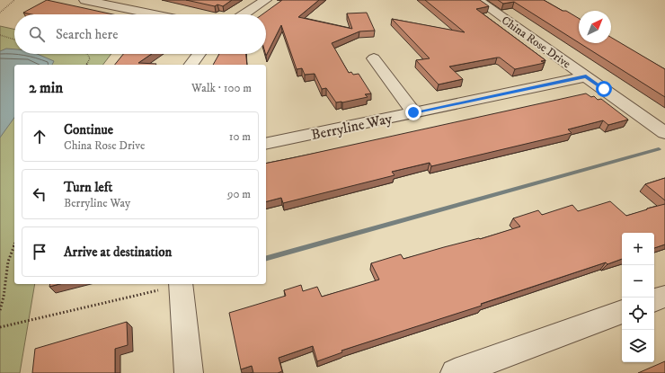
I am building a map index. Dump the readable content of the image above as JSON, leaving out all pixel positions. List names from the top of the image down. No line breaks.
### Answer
{"streets":{"street":["China Rose Drive","Berryline Way"]},"crossings":[["China Rose Drive","Berryline Way"]],"north":"top right","page":{"search":"Search here","heading":["2 min","Walk · 100 m"],"list":[["Continue","China Rose Drive","10 m"],["Turn left","Berryline Way","90 m"],"Arrive at destination"],"map_buttons":["+","−"]}}
